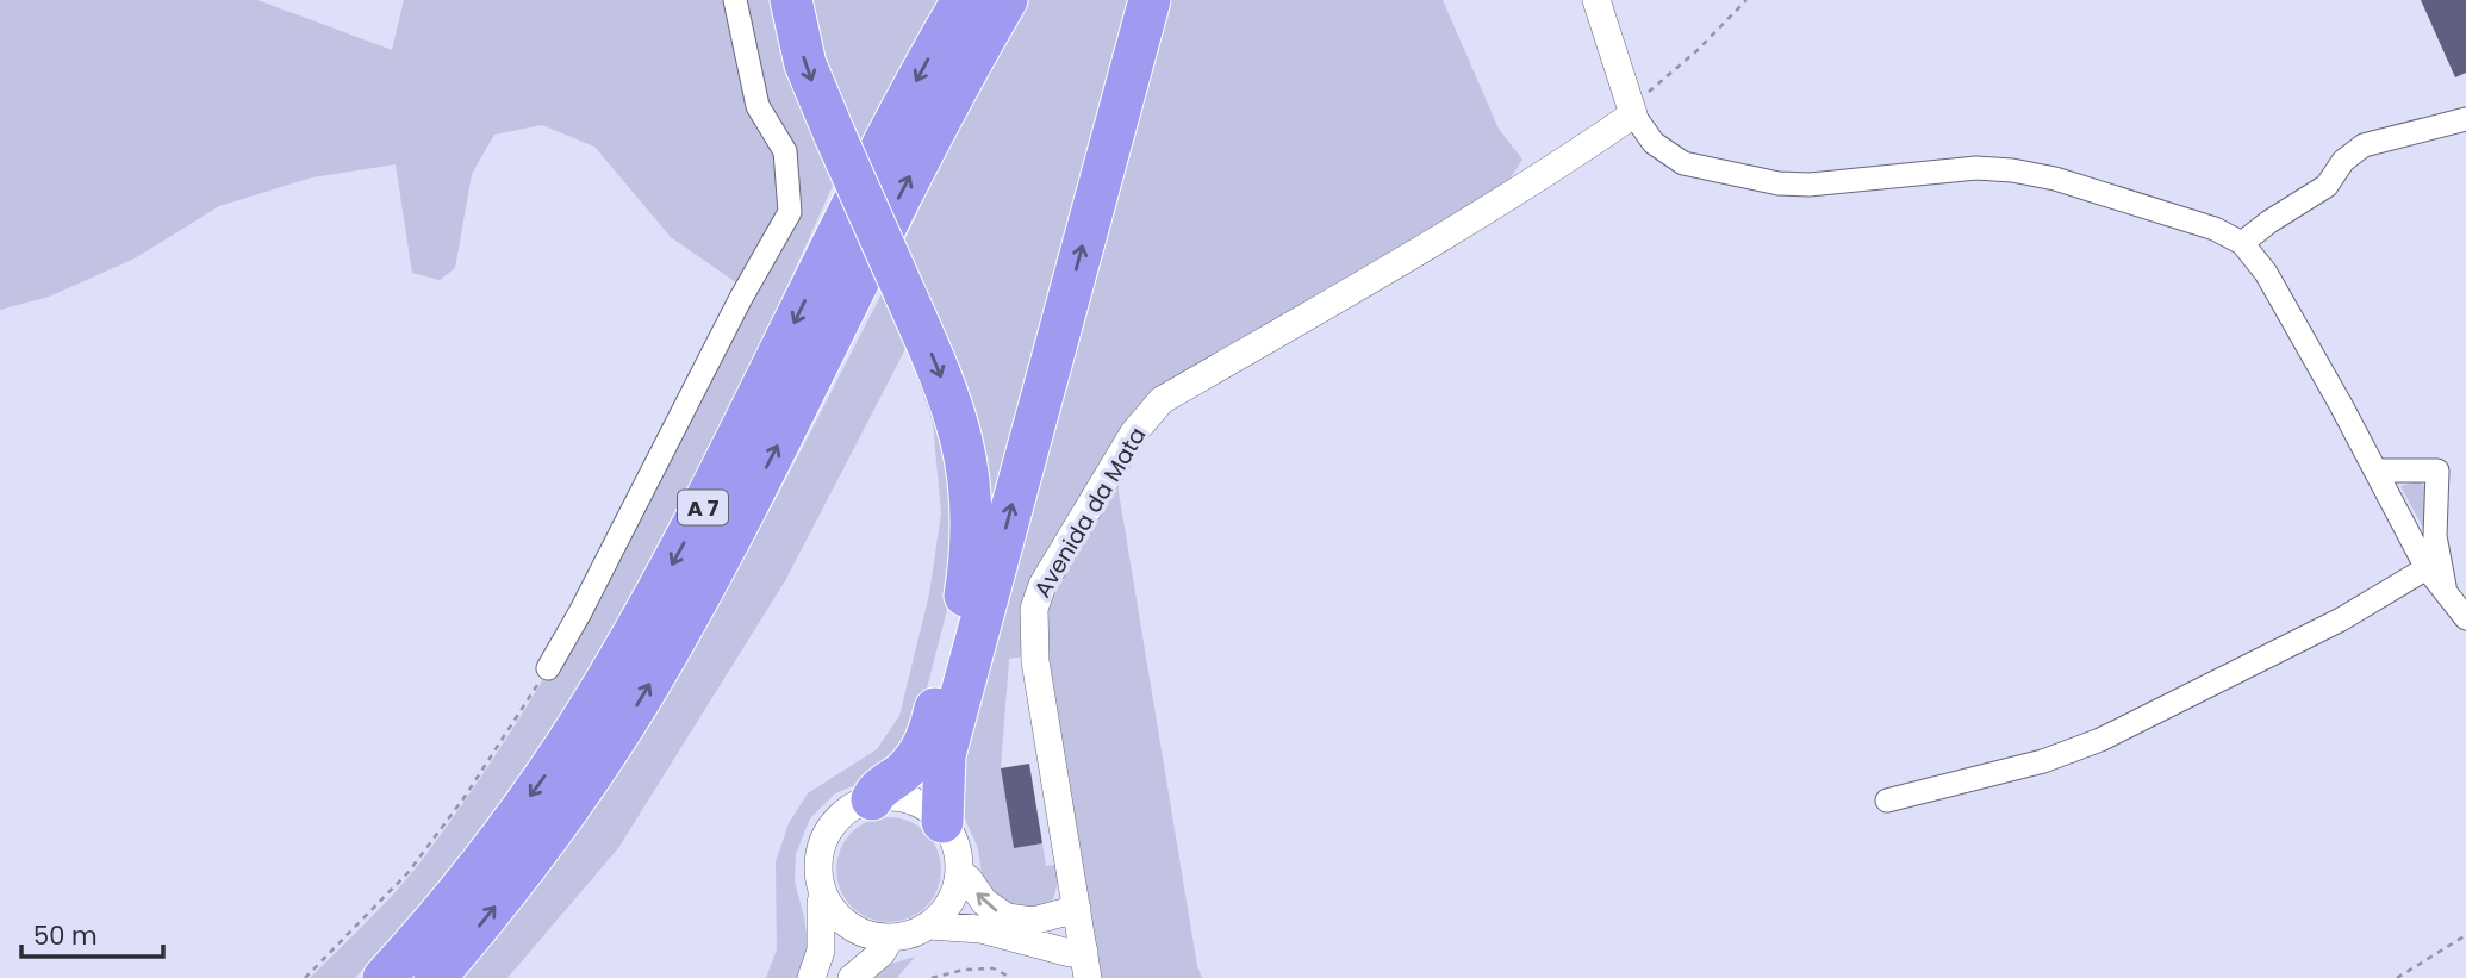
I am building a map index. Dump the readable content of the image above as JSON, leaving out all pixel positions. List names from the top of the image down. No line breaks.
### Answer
{"streets":{"highway":["A 7"],"street":["Avenida da Mata"]},"scale_bar":"50 m"}
